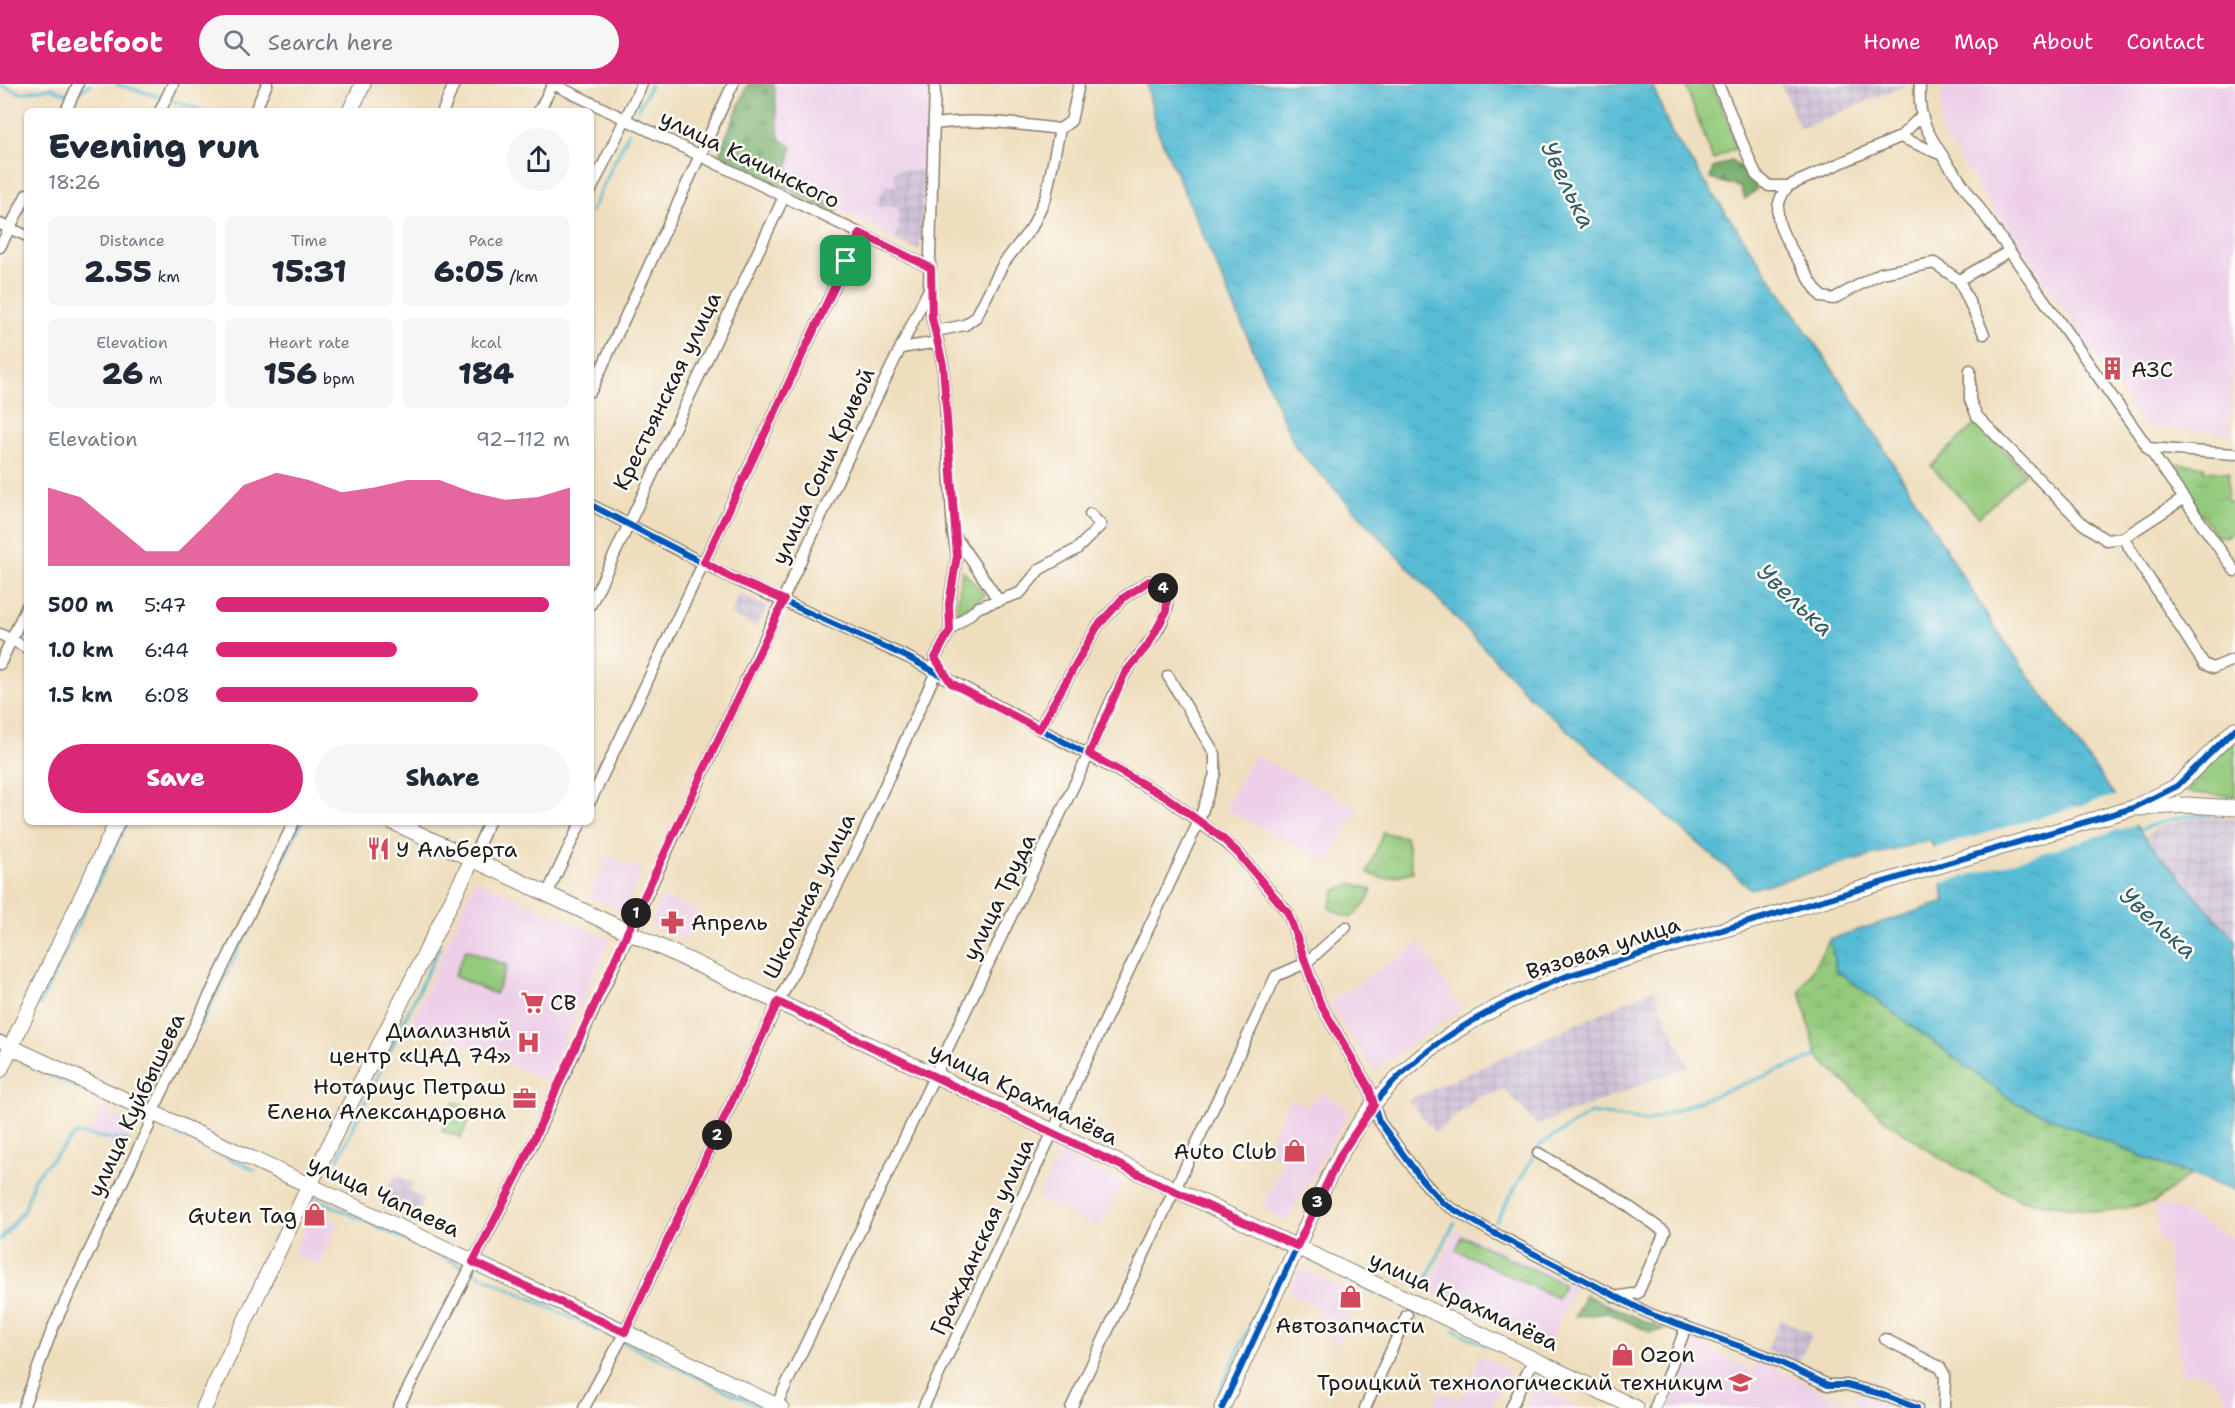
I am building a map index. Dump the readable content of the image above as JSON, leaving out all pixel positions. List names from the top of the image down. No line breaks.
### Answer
{"streets":{"street":["улица Качинского","Крестьянская улица","улица Сони Кривой","Школьная улица","улица Труда","Вязовая улица","улица Крахмалёва","улица Куйбышева","улица Чапаева","Гражданская улица"]},"crossings":[["улица Качинского","Крестьянская улица"],["улица Сони Кривой","Школьная улица"],["улица Сони Кривой","улица Крахмалёва"],["улица Сони Кривой","улица Чапаева"],["Школьная улица","улица Крахмалёва"],["Школьная улица","улица Чапаева"],["улица Труда","улица Крахмалёва"],["улица Труда","улица Чапаева"],["Вязовая улица","улица Крахмалёва"],["улица Крахмалёва","Гражданская улица"],["улица Куйбышева","улица Чапаева"]],"water":["Увелька"],"places":{"building":["АЗС"],"restaurant":["У Альберта"],"pharmacy":["Апрель"],"supermarket":["СВ"],"hospital":["Диализный центр «ЦАД 74»"],"office":["Нотариус Петраш Елена Александровна"],"shop":["Auto Club","Guten Tag","Автозапчасти","Ozon"],"school or university":["Троицкий технологический техникум"]},"page":{"header":"Fleetfoot","search":"Search here","nav":["Home","Map","About","Contact"],"heading":["Evening run","18:26"],"stats":[["Distance","2.55 km"],["Time","15:31"],["Pace","6:05 /km"],["Elevation","26 m"],["Heart rate","156 bpm"],["kcal","184"]],"chart":["Elevation","92–112 m"],"pins":["4","1","2","3"],"list":[{"name":"500 m","note":"5:47"},{"name":"1.0 km","note":"6:44"},{"name":"1.5 km","note":"6:08"}],"buttons":["Save","Share"]}}
